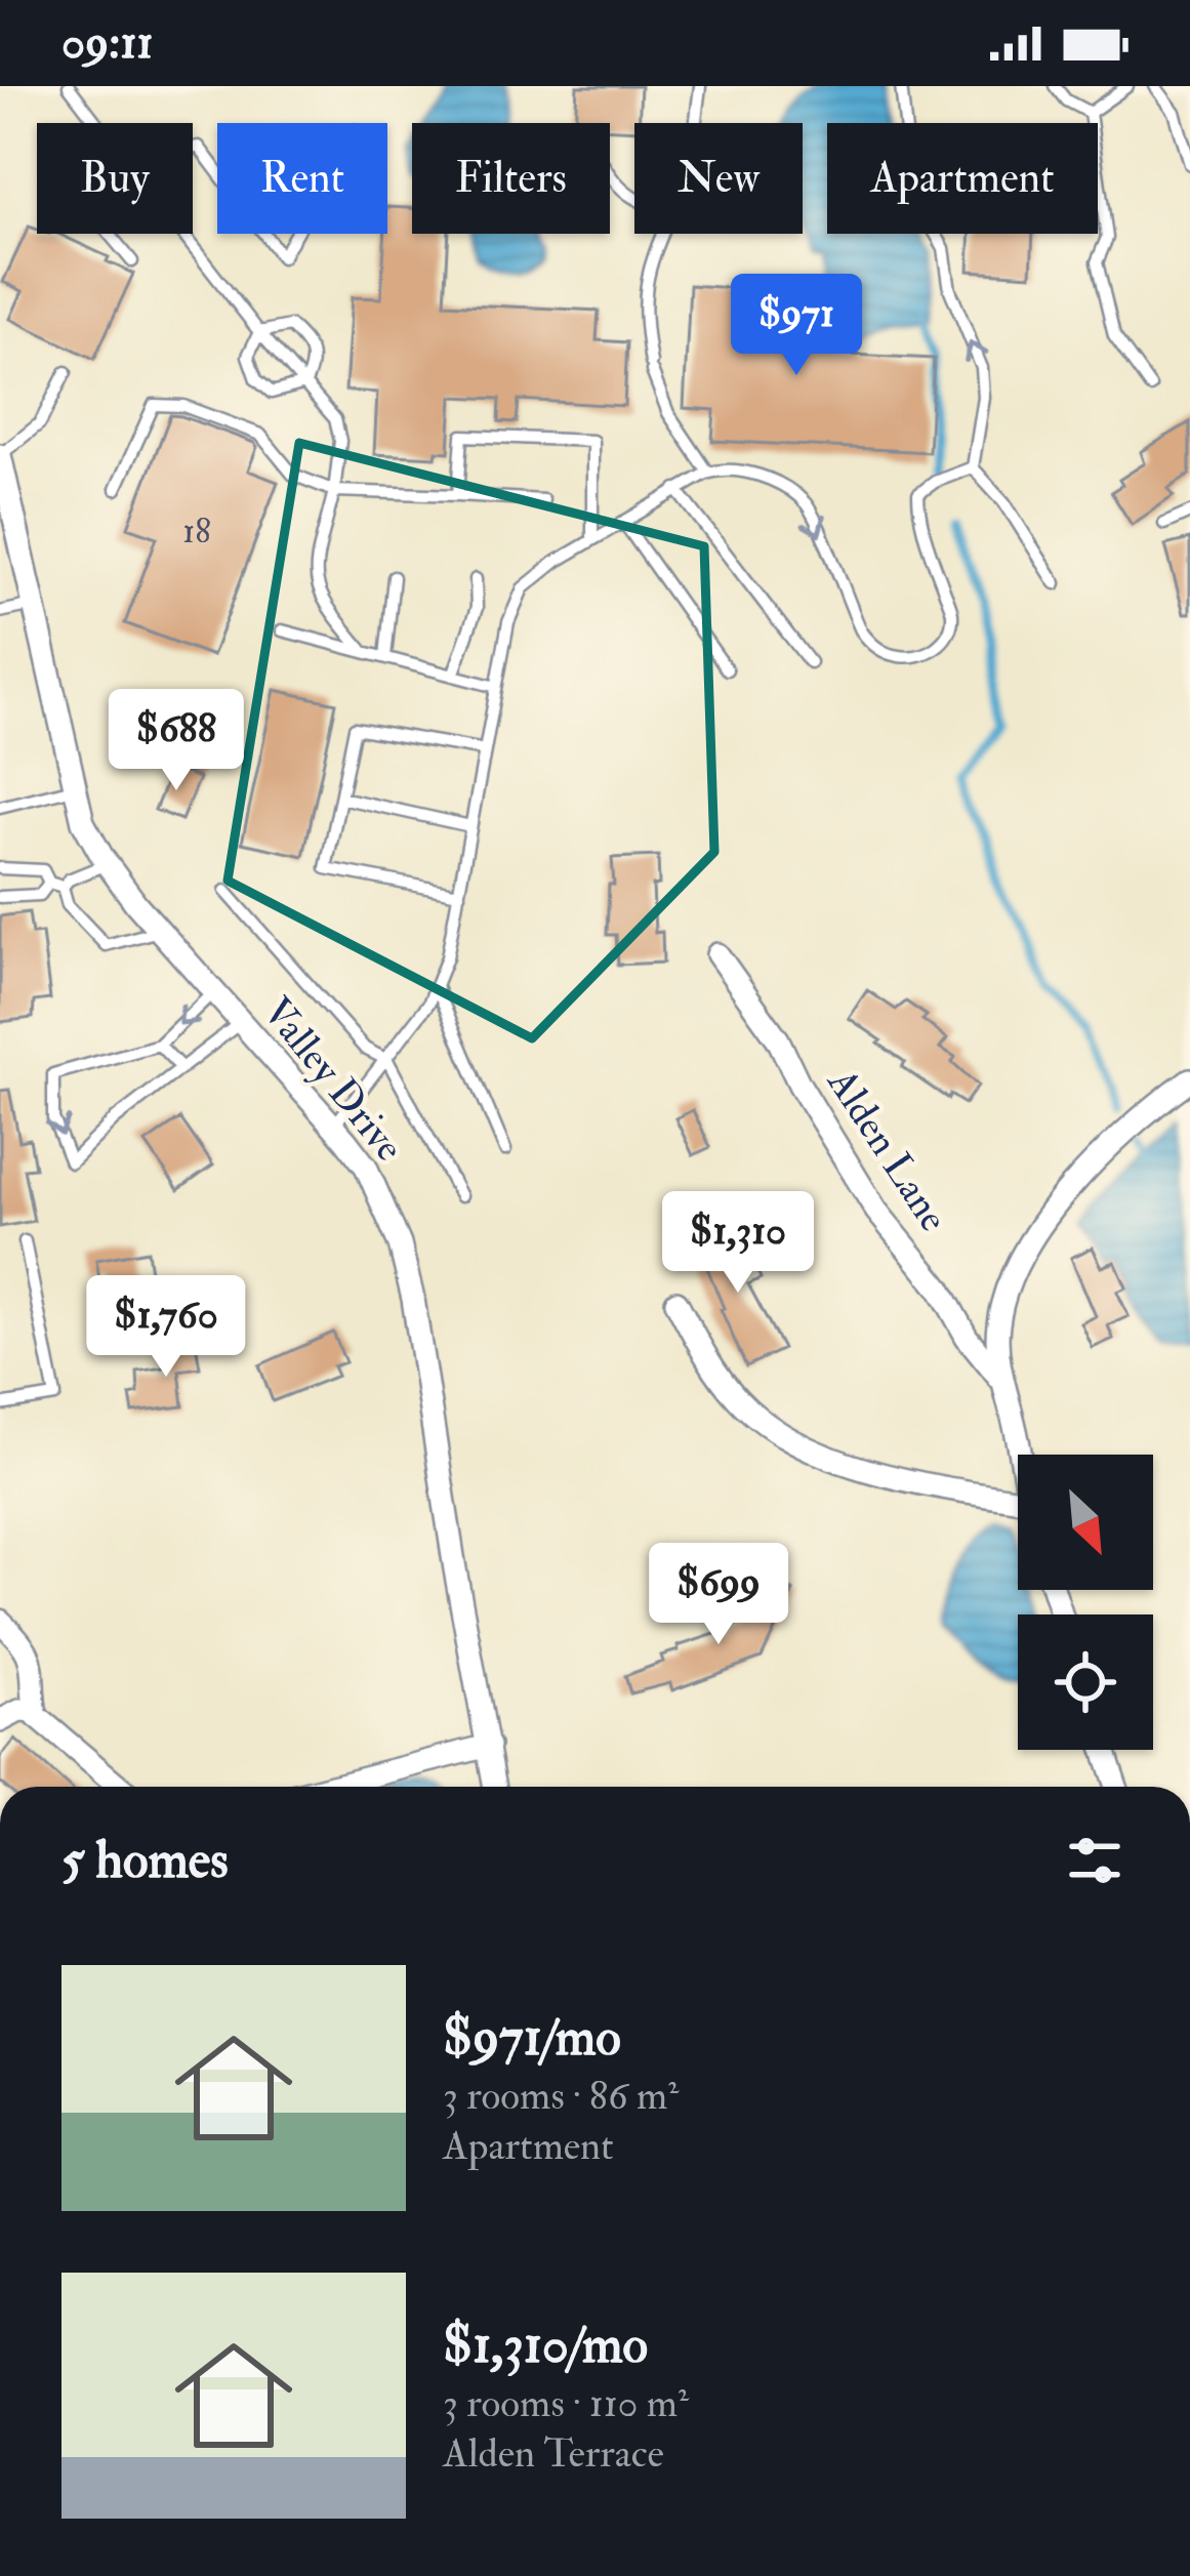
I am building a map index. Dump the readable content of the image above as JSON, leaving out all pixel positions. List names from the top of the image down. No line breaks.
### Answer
{"streets":{"street":["Valley Drive","Alden Lane"]},"house_numbers":["18"],"north":"bottom right","page":{"status":"09:11","chip":["Buy","Rent","Filters","New","Apartment"],"price":["$971","$688","$1,310","$1,760","$699"],"heading":"5 homes","list":[{"name":"$971/mo","note":"3 rooms · 86 m² · Apartment"},{"name":"$1,310/mo","note":"3 rooms · 110 m² · Alden Terrace"}]}}
